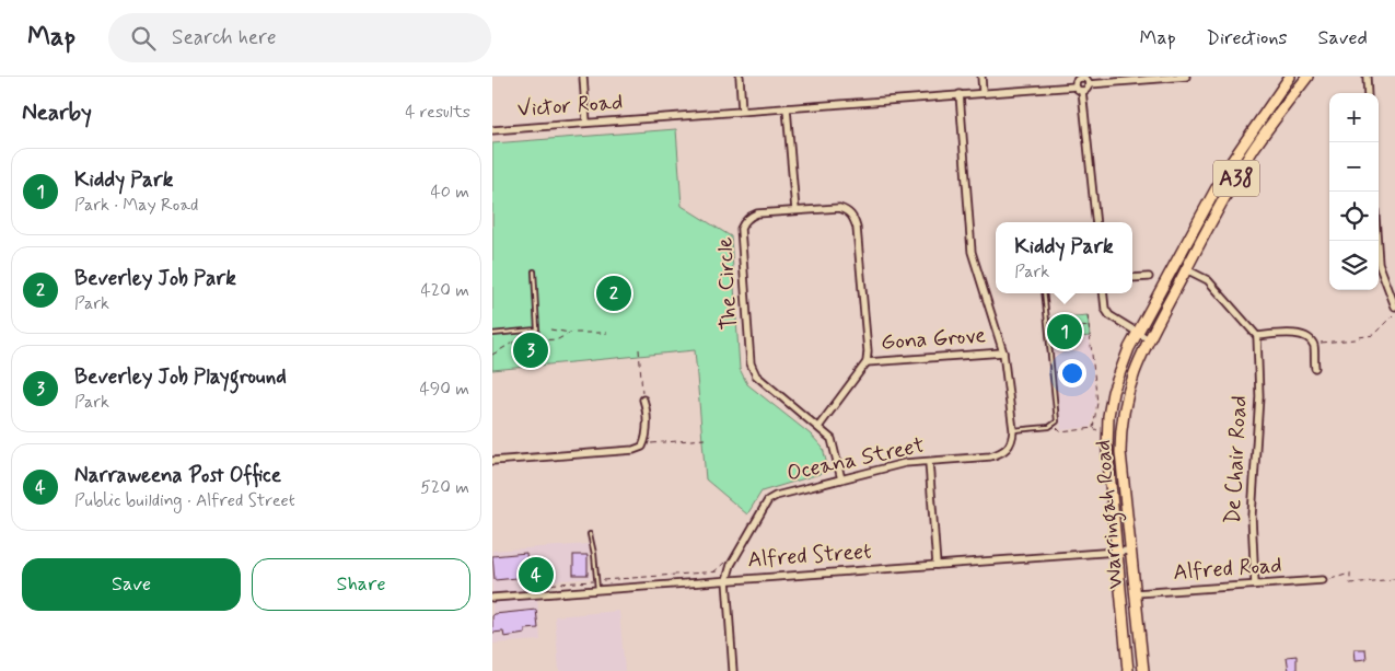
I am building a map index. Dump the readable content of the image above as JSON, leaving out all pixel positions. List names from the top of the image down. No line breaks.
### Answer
{"streets":{"highway":["A38","Warringah Road"],"street":["Victor Road","The Circle","Gona Grove","Oceana Street","De Chair Road","Alfred Street","Alfred Road"]},"crossings":[["The Circle","Gona Grove"],["The Circle","Oceana Street"],["Oceana Street","Alfred Street"],["De Chair Road","Alfred Road"],["Warringah Road","Alfred Street"],["Warringah Road","Alfred Road"]],"page":{"header":"Map","search":"Search here","nav":["Map","Directions","Saved"],"heading":["Nearby","4 results"],"map_buttons":["+","−"],"list":[{"mark":"1","name":"Kiddy Park","note":"Park · May Road","value":"40 m"},{"mark":"2","name":"Beverley Job Park","note":"Park","value":"420 m"},{"mark":"3","name":"Beverley Job Playground","note":"Park","value":"490 m"},{"mark":"4","name":"Narraweena Post Office","note":"Public building · Alfred Street","value":"520 m"}],"popup":["Kiddy Park","Park"],"pins":["2","1","3","4"],"buttons":["Save","Share"]}}
